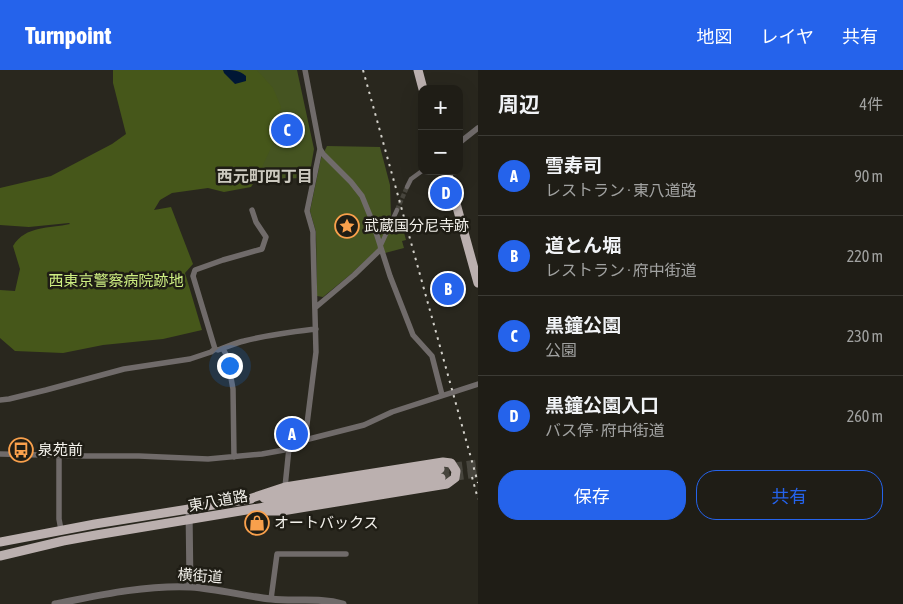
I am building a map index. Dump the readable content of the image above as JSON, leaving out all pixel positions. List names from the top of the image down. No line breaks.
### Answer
{"streets":{"main road":["東八道路"],"street":["横街道"]},"districts":["西元町四丁目"],"parks":["西東京警察病院跡地"],"places":{"place":["武蔵国分尼寺跡"],"bus stop":["泉苑前"],"shop":["オートバックス"]},"page":{"header":"Turnpoint","nav":["地図","レイヤ","共有"],"heading":["周辺","4件"],"map_buttons":["+","−"],"pins":["C","D","B","A"],"list":[{"mark":"A","name":"雪寿司","note":"レストラン · 東八道路","value":"90 m"},{"mark":"B","name":"道とん堀","note":"レストラン · 府中街道","value":"220 m"},{"mark":"C","name":"黒鐘公園","note":"公園","value":"230 m"},{"mark":"D","name":"黒鐘公園入口","note":"バス停 · 府中街道","value":"260 m"}],"buttons":["保存","共有"]}}
